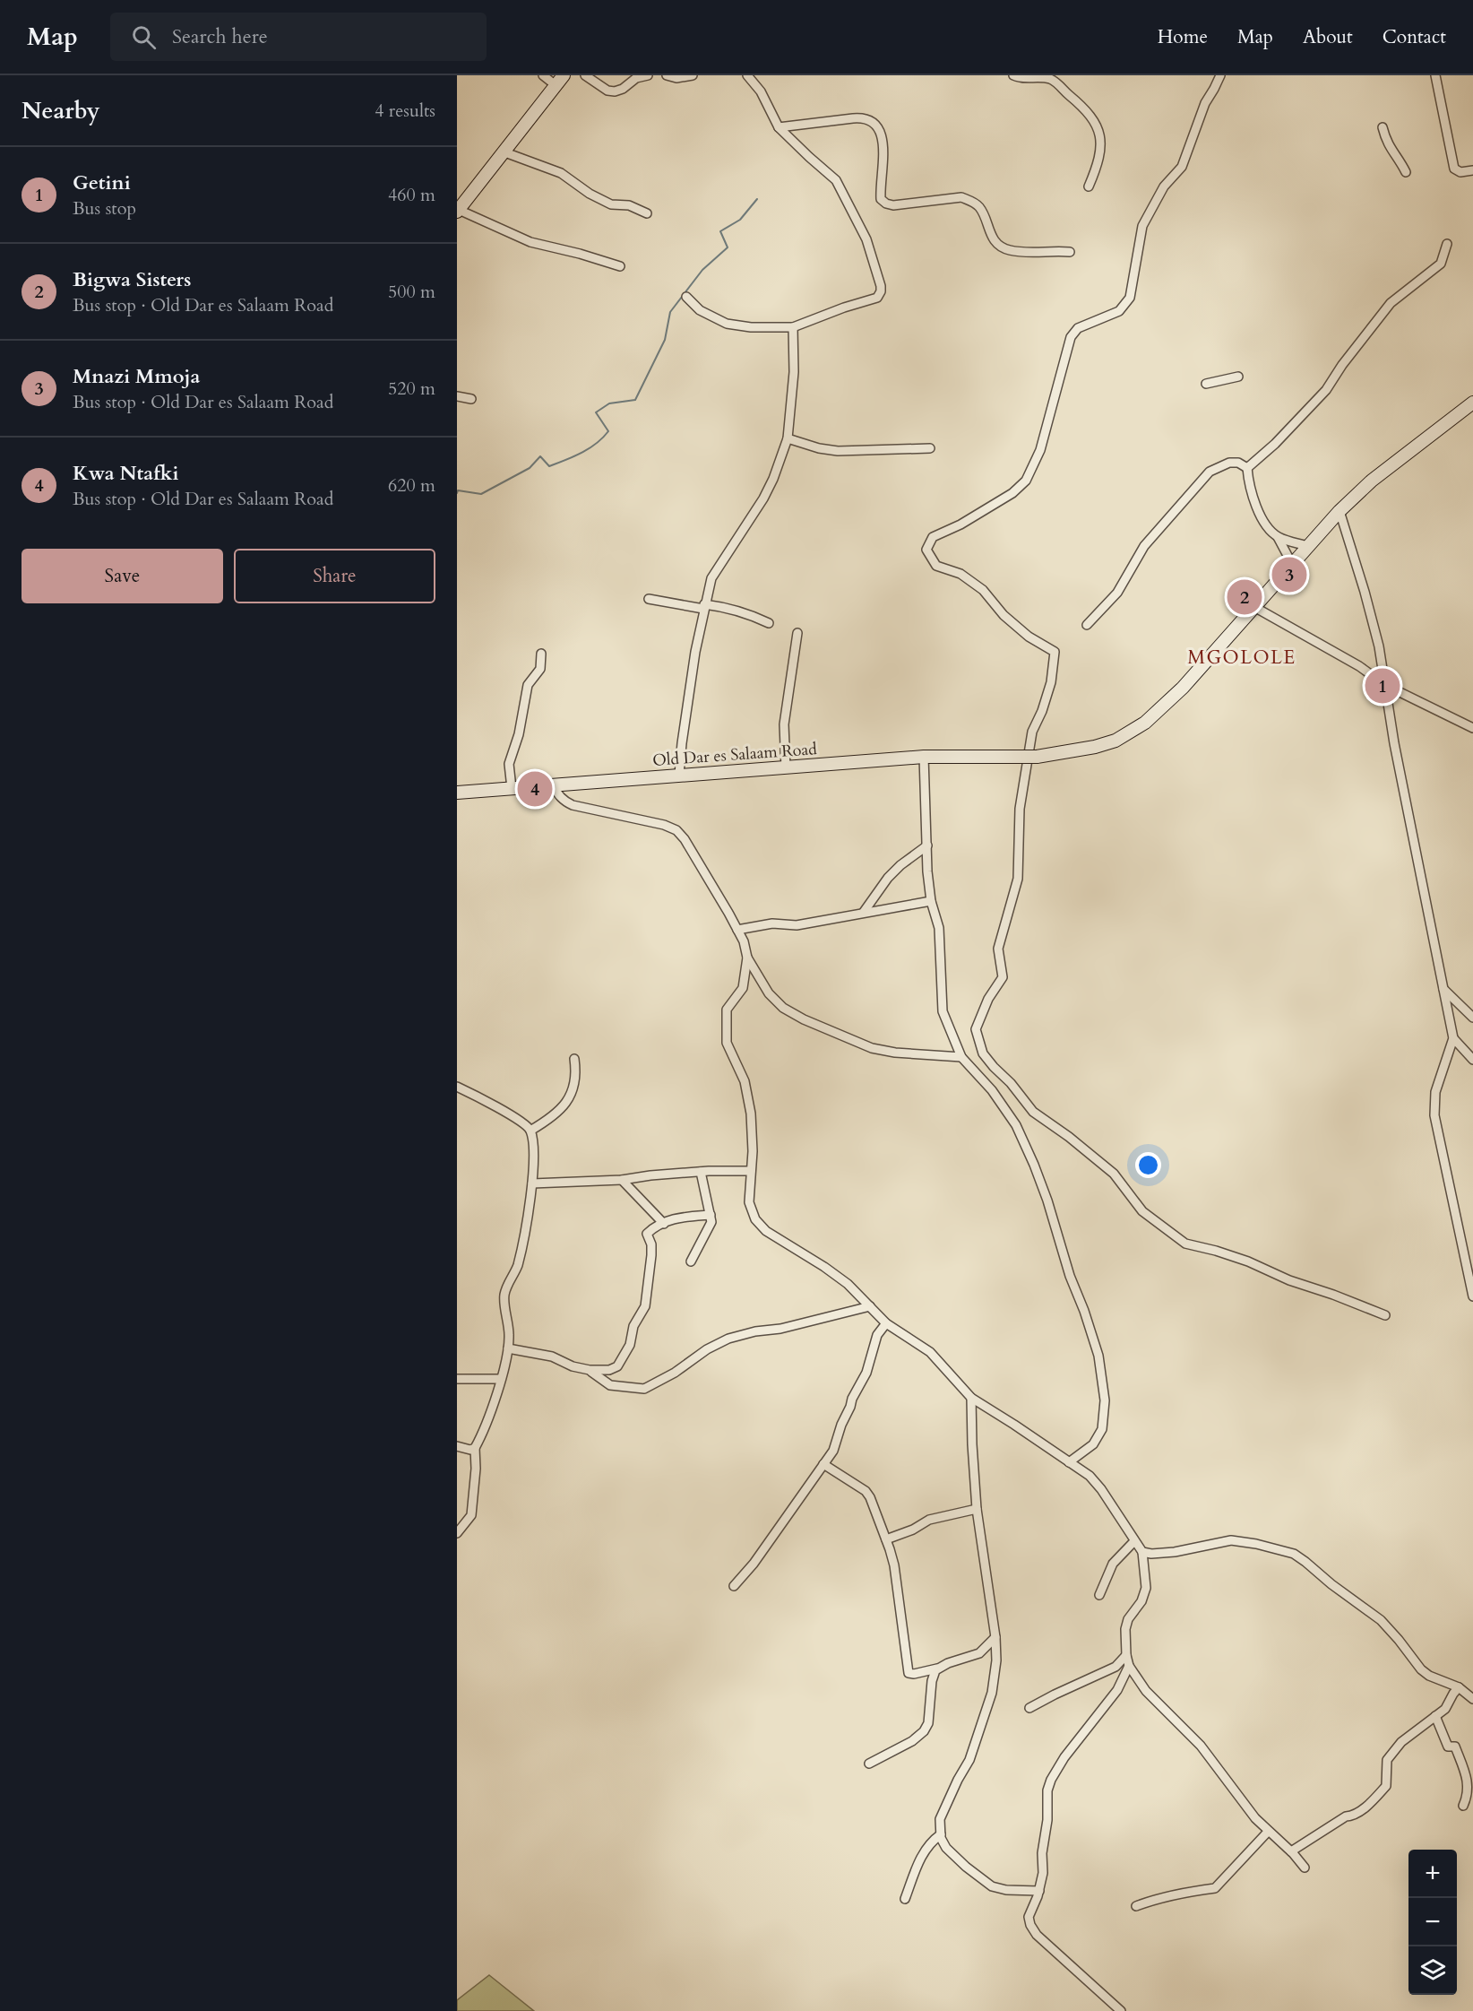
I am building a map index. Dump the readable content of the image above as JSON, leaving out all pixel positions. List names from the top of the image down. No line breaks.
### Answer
{"streets":{"street":["Old Dar es Salaam Road"]},"districts":["MGOLOLE"],"page":{"header":"Map","search":"Search here","nav":["Home","Map","About","Contact"],"heading":["Nearby","4 results"],"list":[{"mark":"1","name":"Getini","note":"Bus stop","value":"460 m"},{"mark":"2","name":"Bigwa Sisters","note":"Bus stop · Old Dar es Salaam Road","value":"500 m"},{"mark":"3","name":"Mnazi Mmoja","note":"Bus stop · Old Dar es Salaam Road","value":"520 m"},{"mark":"4","name":"Kwa Ntafki","note":"Bus stop · Old Dar es Salaam Road","value":"620 m"}],"buttons":["Save","Share"],"pins":["3","2","1","4"],"map_buttons":["+","−"]}}
